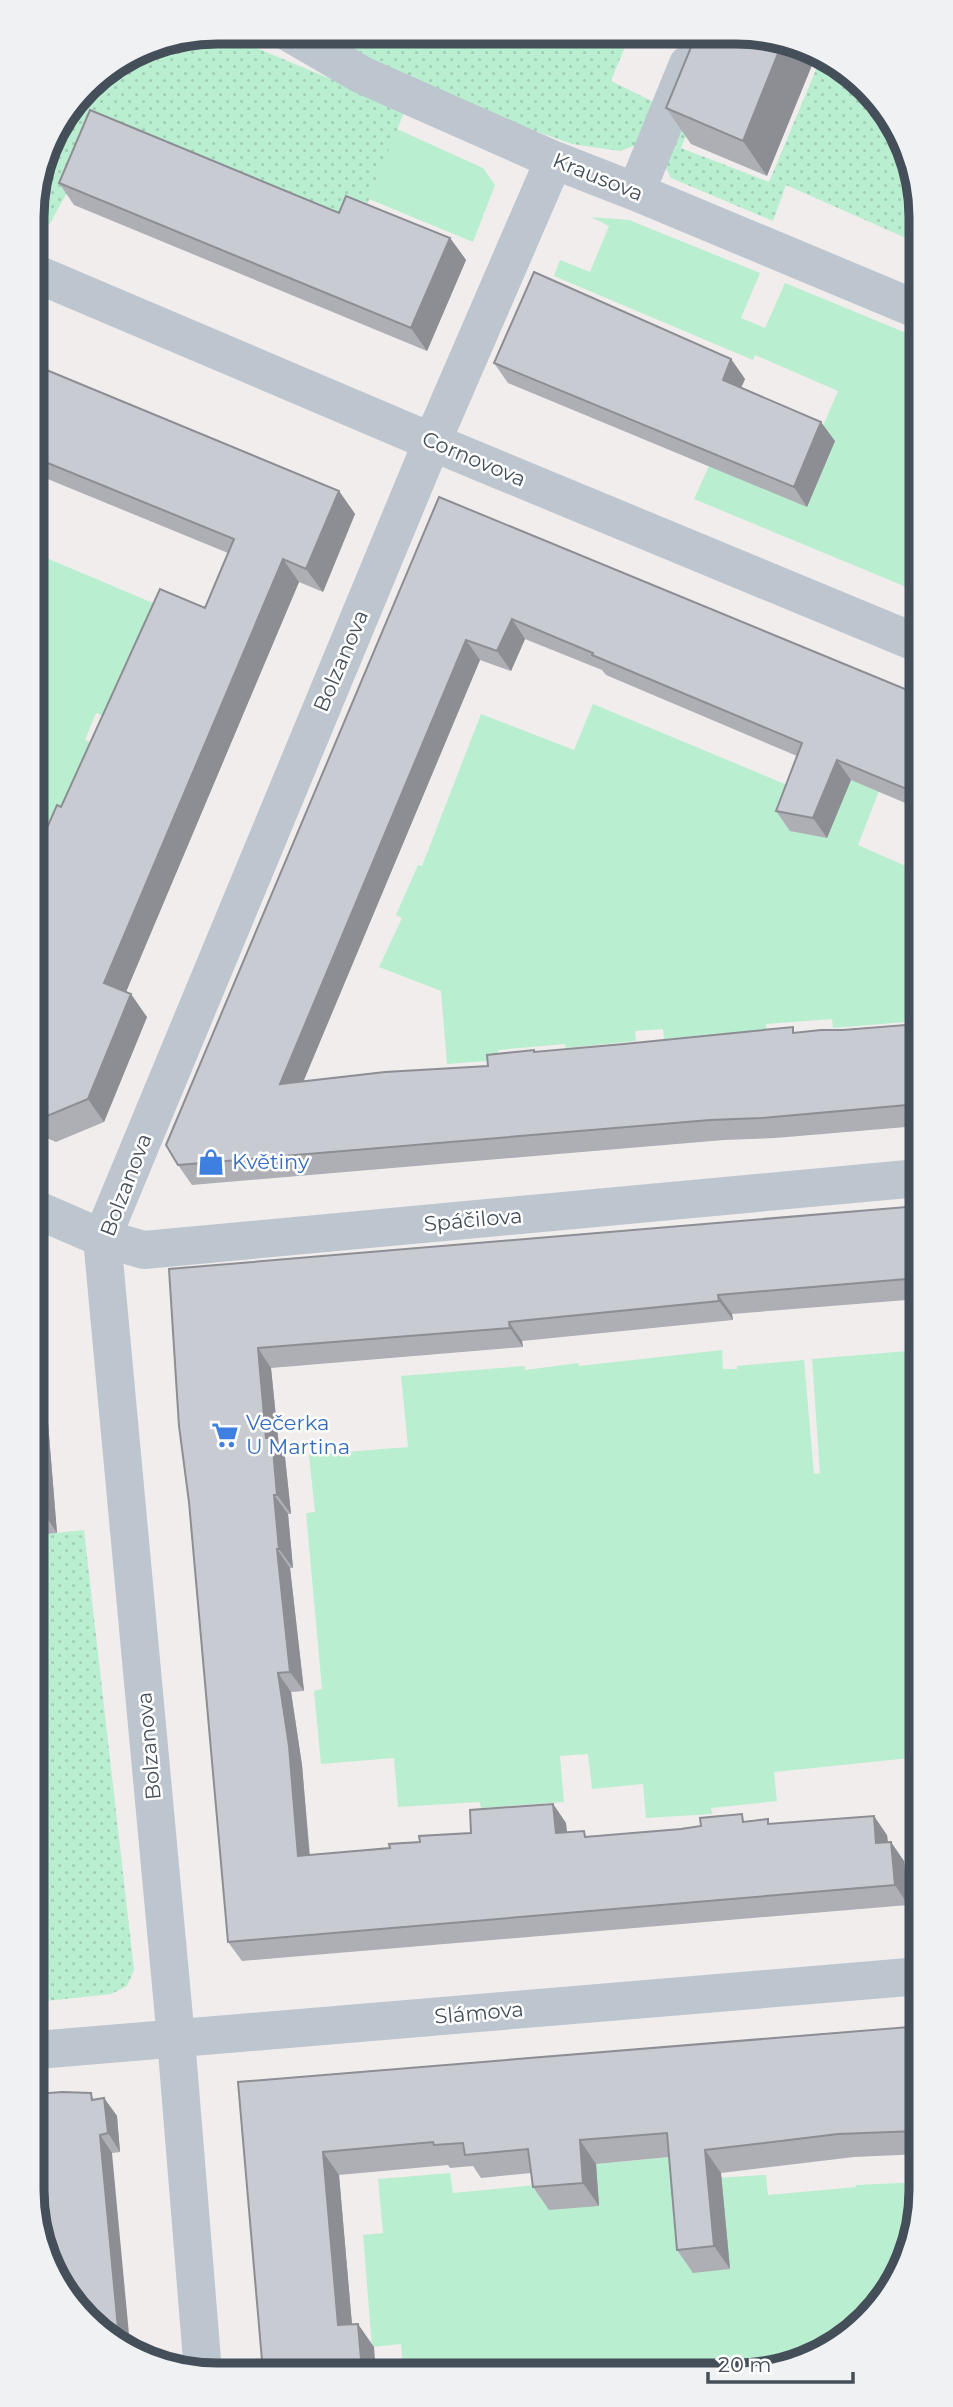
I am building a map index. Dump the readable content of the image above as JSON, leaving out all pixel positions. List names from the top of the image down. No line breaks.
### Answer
{"streets":{"street":["Krausova","Cornovova","Bolzanova","Spáčilova","Slámova"]},"crossings":[["Krausova","Bolzanova"],["Cornovova","Bolzanova"],["Bolzanova","Spáčilova"],["Bolzanova","Slámova"]],"places":{"shop":["Květiny"],"supermarket":["Večerka U Martina"]},"scale_bar":"20 m"}
